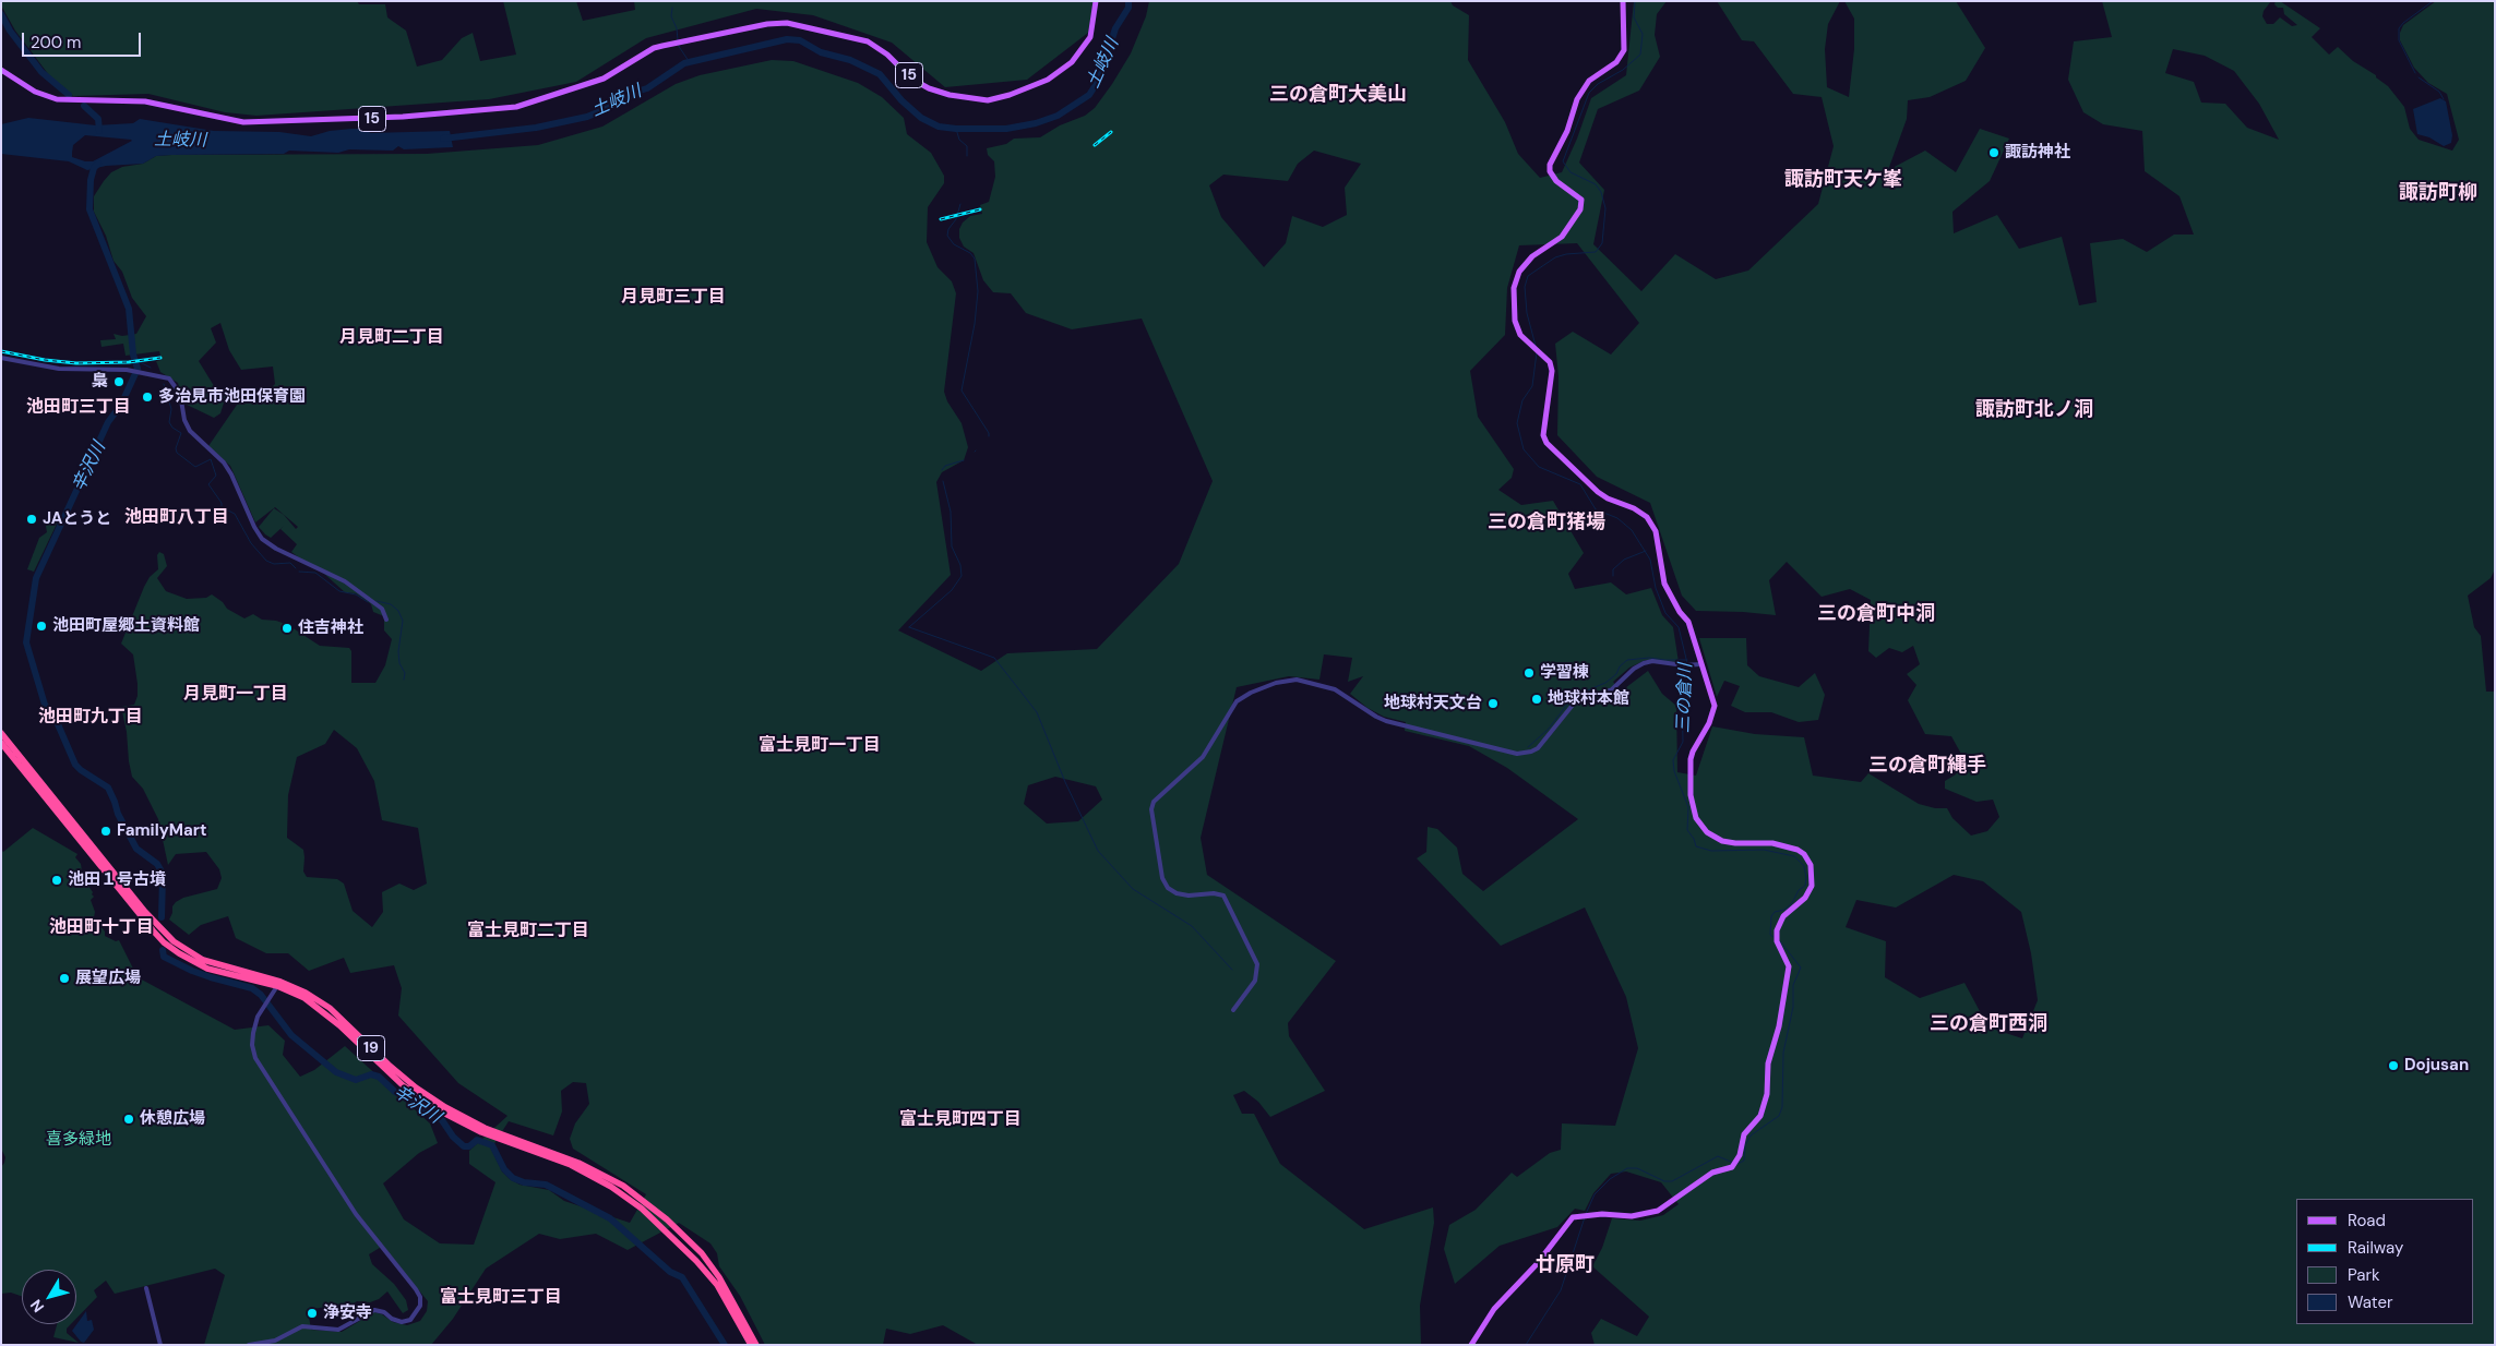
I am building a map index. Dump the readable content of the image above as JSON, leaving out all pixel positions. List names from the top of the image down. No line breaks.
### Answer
{"streets":{"highway":["19"],"main road":["15"]},"districts":["三の倉町大美山","諏訪町天ケ峯","諏訪町柳","月見町三丁目","月見町二丁目","池田町三丁目","諏訪町北ノ洞","池田町八丁目","三の倉町猪場","三の倉町中洞","月見町一丁目","池田町九丁目","富士見町一丁目","三の倉町縄手","池田町十丁目","富士見町二丁目","三の倉町西洞","富士見町四丁目","廿原町","富士見町三丁目"],"water":["土岐川","辛沢川","三の倉川"],"parks":["喜多緑地"],"places":["諏訪神社","梟","多治見市池田保育園","JAとうと","池田町屋郷土資料館","住吉神社","学習棟","地球村本館","地球村天文台","FamilyMart","池田１号古墳","展望広場","Dojusan","休憩広場","浄安寺"],"legend":["Road","Railway","Park","Water"],"scale_bar":"200 m","north":"bottom left"}
